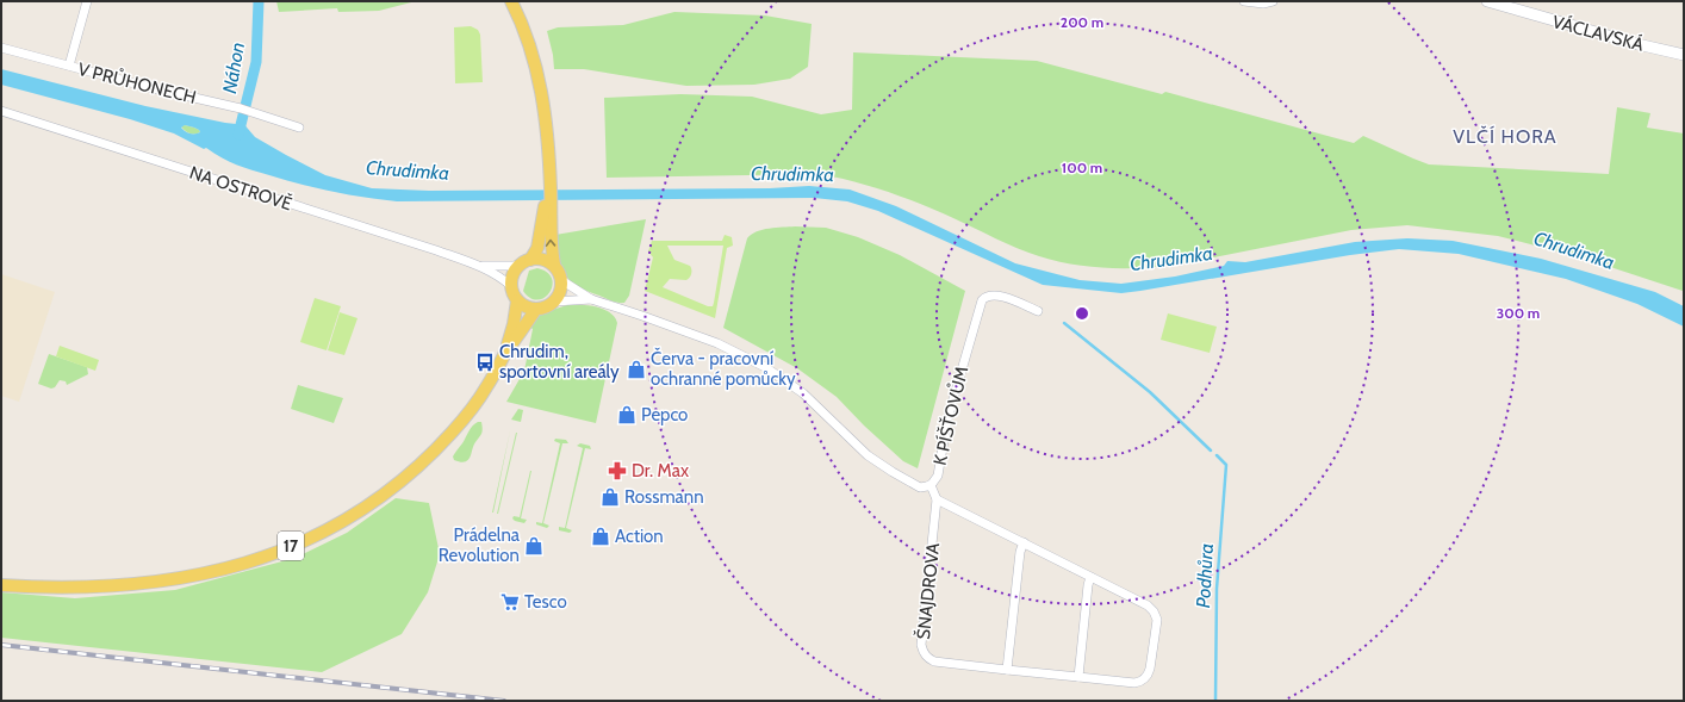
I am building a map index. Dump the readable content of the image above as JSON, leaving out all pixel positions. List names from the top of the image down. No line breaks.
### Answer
{"streets":{"main road":["17"],"street":["VÁCLAVSKÁ","V PRŮHONECH","NA OSTROVĚ","K PÍŠŤOVŮM","ŠNAJDROVA"]},"crossings":[["NA OSTROVĚ","17"],["K PÍŠŤOVŮM","ŠNAJDROVA"]],"districts":["VLČÍ HORA"],"water":["Náhon","Chrudimka","Podhůra"],"places":{"bus stop":["Chrudim, sportovní areály"],"shop":["Červa - pracovní ochranné pomůcky","Pepco","Rossmann","Action","Prádelna Revolution"],"pharmacy":["Dr. Max"],"supermarket":["Tesco"]},"rings":["200 m","100 m","300 m"]}
